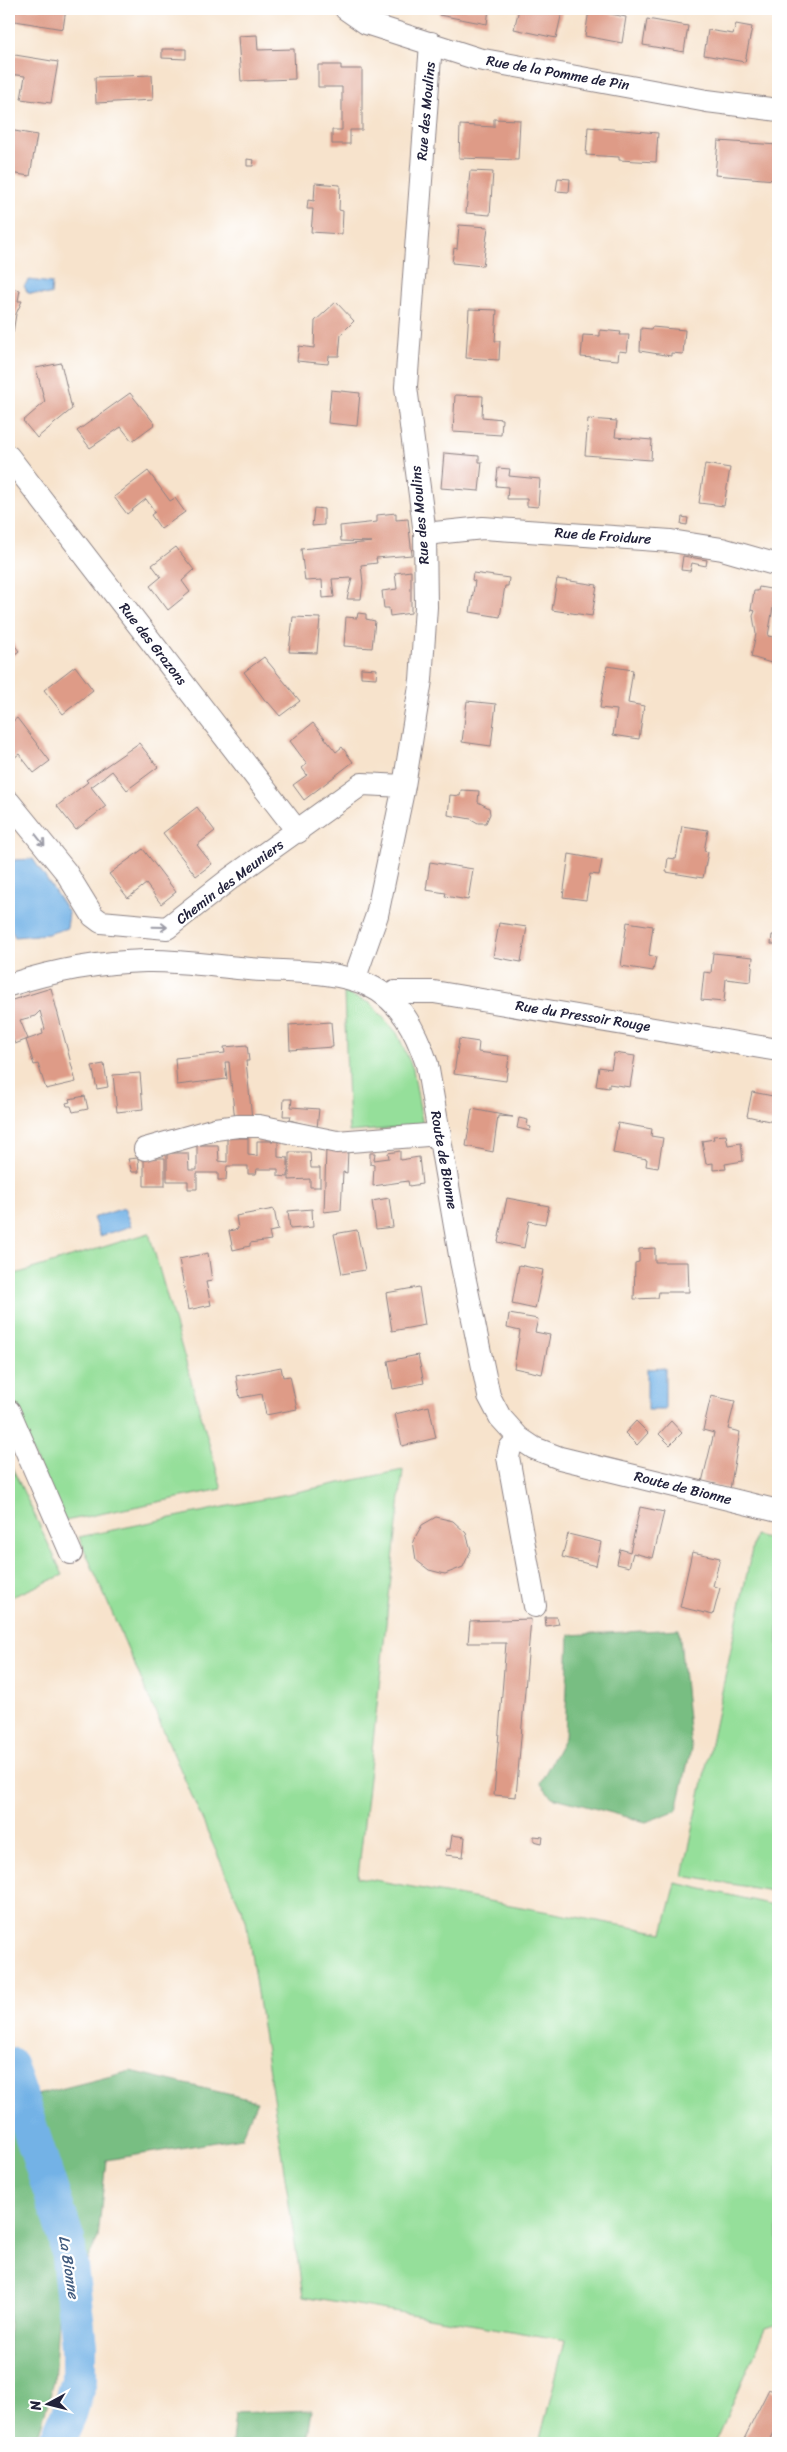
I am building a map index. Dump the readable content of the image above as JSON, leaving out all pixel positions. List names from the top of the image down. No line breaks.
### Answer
{"streets":{"street":["Rue de la Pomme de Pin","Rue des Moulins","Rue de Froidure","Rue des Grazons","Chemin des Meuniers","Rue du Pressoir Rouge","Route de Bionne"]},"crossings":[["Rue de la Pomme de Pin","Rue des Moulins"],["Rue des Moulins","Rue de Froidure"],["Rue des Moulins","Chemin des Meuniers"],["Rue des Moulins","Route de Bionne"],["Rue des Grazons","Chemin des Meuniers"],["Rue du Pressoir Rouge","Route de Bionne"]],"water":["La Bionne"],"north":"left"}
